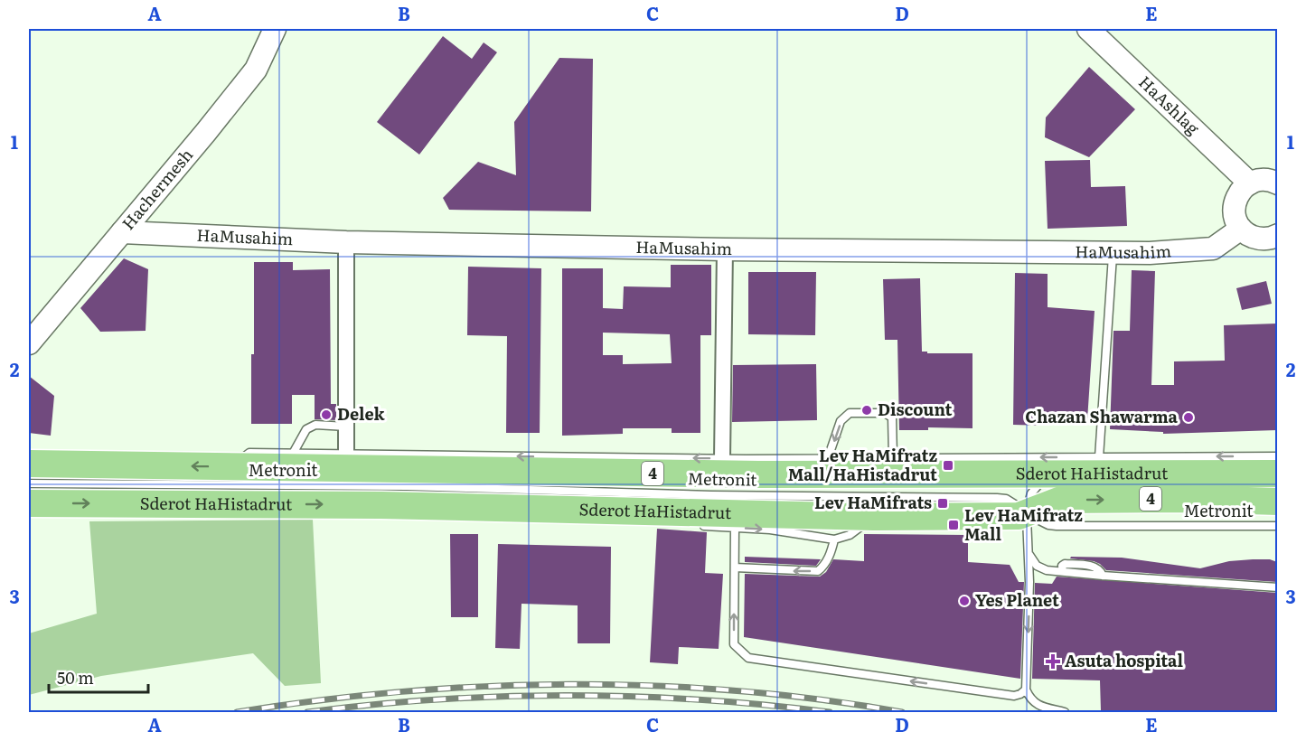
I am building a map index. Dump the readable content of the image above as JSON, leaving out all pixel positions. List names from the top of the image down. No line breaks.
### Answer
{"streets":{"highway":["4","Sderot HaHistadrut"],"street":["HaAshlag","Hachermesh","HaMusahim"],"lane":["Metronit"]},"crossings":[["Hachermesh","HaMusahim"],["Metronit","Sderot HaHistadrut"]],"places":{"other":["Discount","Delek","Chazan Shawarma","Yes Planet"],"transit":["Lev HaMifratz Mall/HaHistadrut","Lev HaMifrats","Lev HaMifratz Mall"],"health":["Asuta hospital"]},"scale_bar":"50 m","grid":{"columns":["A","B","C","D","E"],"rows":["1","2","3"]}}
